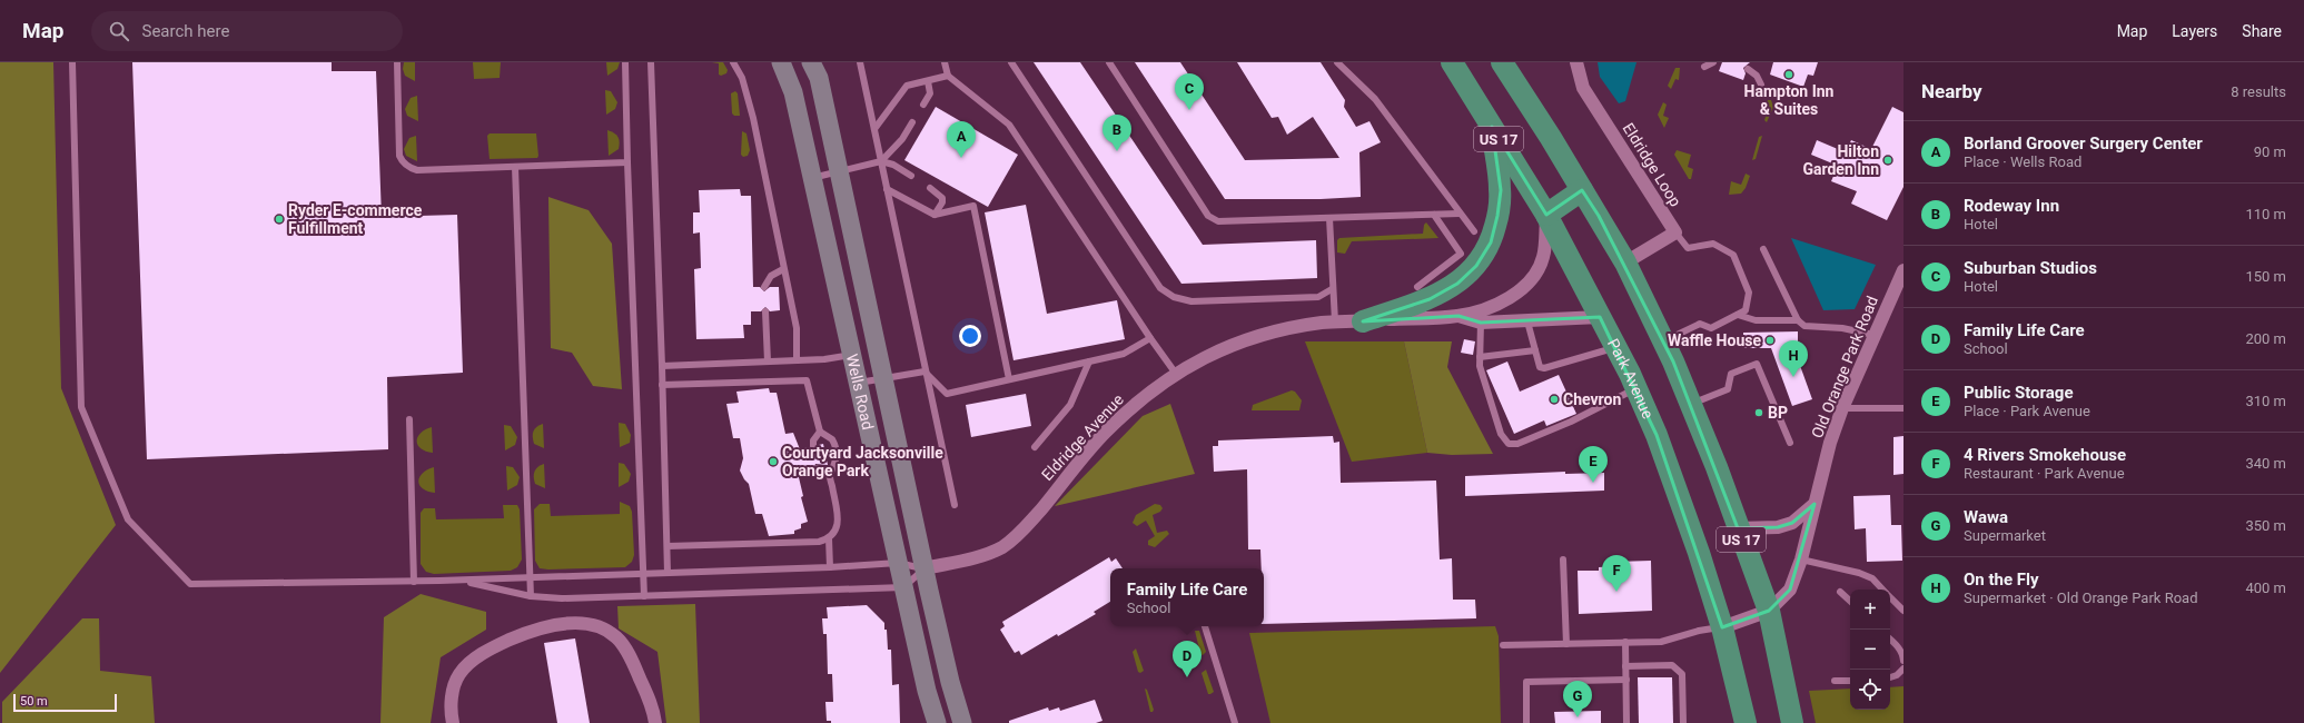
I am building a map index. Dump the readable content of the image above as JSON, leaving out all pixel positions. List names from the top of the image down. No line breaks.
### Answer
{"streets":{"highway":["US 17","Park Avenue"],"main road":["Wells Road"],"street":["Eldridge Loop","Old Orange Park Road","Eldridge Avenue"]},"crossings":[["US 17","Old Orange Park Road"],["Old Orange Park Road","Park Avenue"],["Park Avenue","Eldridge Avenue"],["Wells Road","Eldridge Avenue"]],"places":["Hampton Inn & Suites","Hilton Garden Inn","Ryder E-commerce Fulfillment","Waffle House","Chevron","BP","Courtyard Jacksonville Orange Park"],"scale_bar":"50 m","page":{"header":"Map","search":"Search here","nav":["Map","Layers","Share"],"heading":["Nearby","8 results"],"pins":["C","B","A","H","E","F","D","G"],"list":[{"mark":"A","name":"Borland Groover Surgery Center","note":"Place · Wells Road","value":"90 m"},{"mark":"B","name":"Rodeway Inn","note":"Hotel","value":"110 m"},{"mark":"C","name":"Suburban Studios","note":"Hotel","value":"150 m"},{"mark":"D","name":"Family Life Care","note":"School","value":"200 m"},{"mark":"E","name":"Public Storage","note":"Place · Park Avenue","value":"310 m"},{"mark":"F","name":"4 Rivers Smokehouse","note":"Restaurant · Park Avenue","value":"340 m"},{"mark":"G","name":"Wawa","note":"Supermarket","value":"350 m"},{"mark":"H","name":"On the Fly","note":"Supermarket · Old Orange Park Road","value":"400 m"}],"popup":["Family Life Care","School"],"map_buttons":["+","−"],"scale":"50 m"}}
